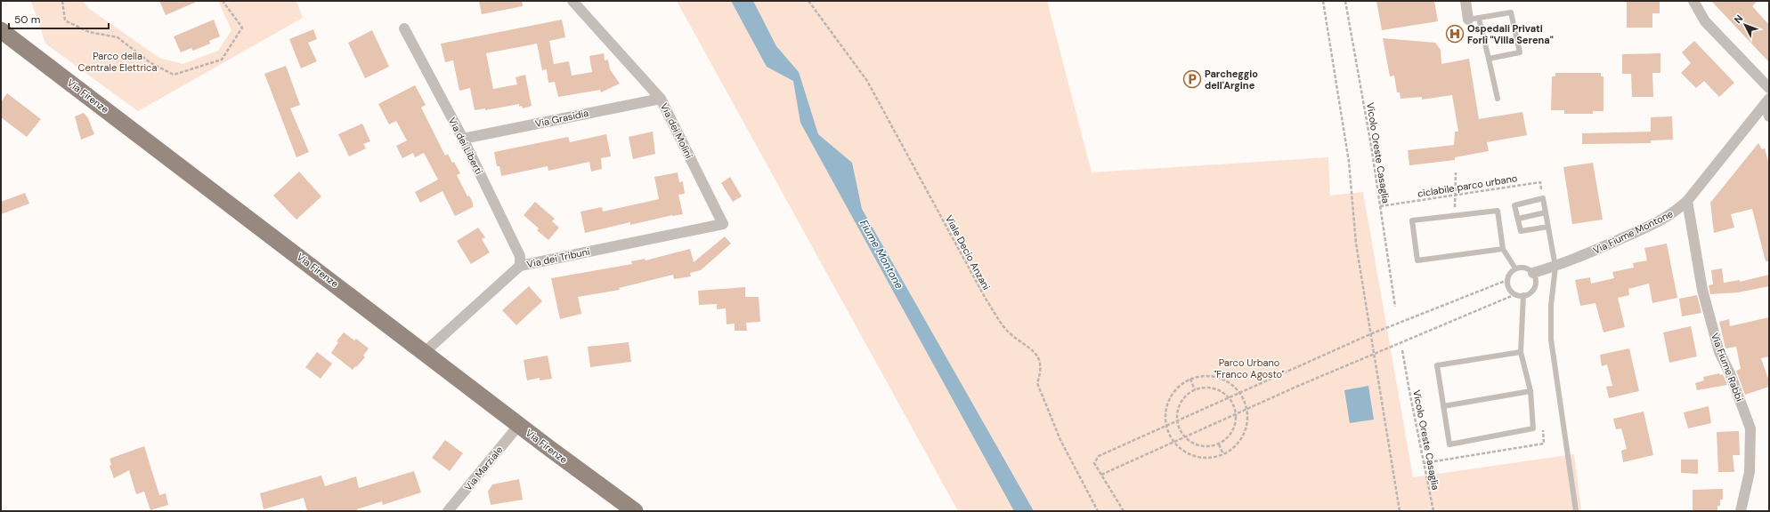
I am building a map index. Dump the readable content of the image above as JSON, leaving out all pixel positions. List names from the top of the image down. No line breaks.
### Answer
{"streets":{"main road":["Via Firenze"],"street":["Via Grasidia","Via dei Molini","Via dei Liberti","Via Fiume Montone","Via dei Tribuni","Via Fiume Rabbi","Via Marziale"],"path":["Vicolo Oreste Casaglia","ciclabile parco urbano","Viale Decio Anzani"]},"crossings":[["Via Firenze","Via dei Tribuni"],["Via Firenze","Via Marziale"],["Via Grasidia","Via dei Molini"],["Via Grasidia","Via dei Liberti"],["Via dei Molini","Via dei Tribuni"],["Via dei Liberti","Via dei Tribuni"],["Vicolo Oreste Casaglia","ciclabile parco urbano"],["Via Fiume Montone","Via Fiume Rabbi"]],"water":["Fiume Montone"],"parks":["Parco della Centrale Elettrica","Parco Urbano \"Franco Agosto\""],"places":{"hospital":["Ospedali Privati Forlì \"Villa Serena\""],"parking":["Parcheggio dell'Argine"]},"scale_bar":"50 m","north":"top left"}
